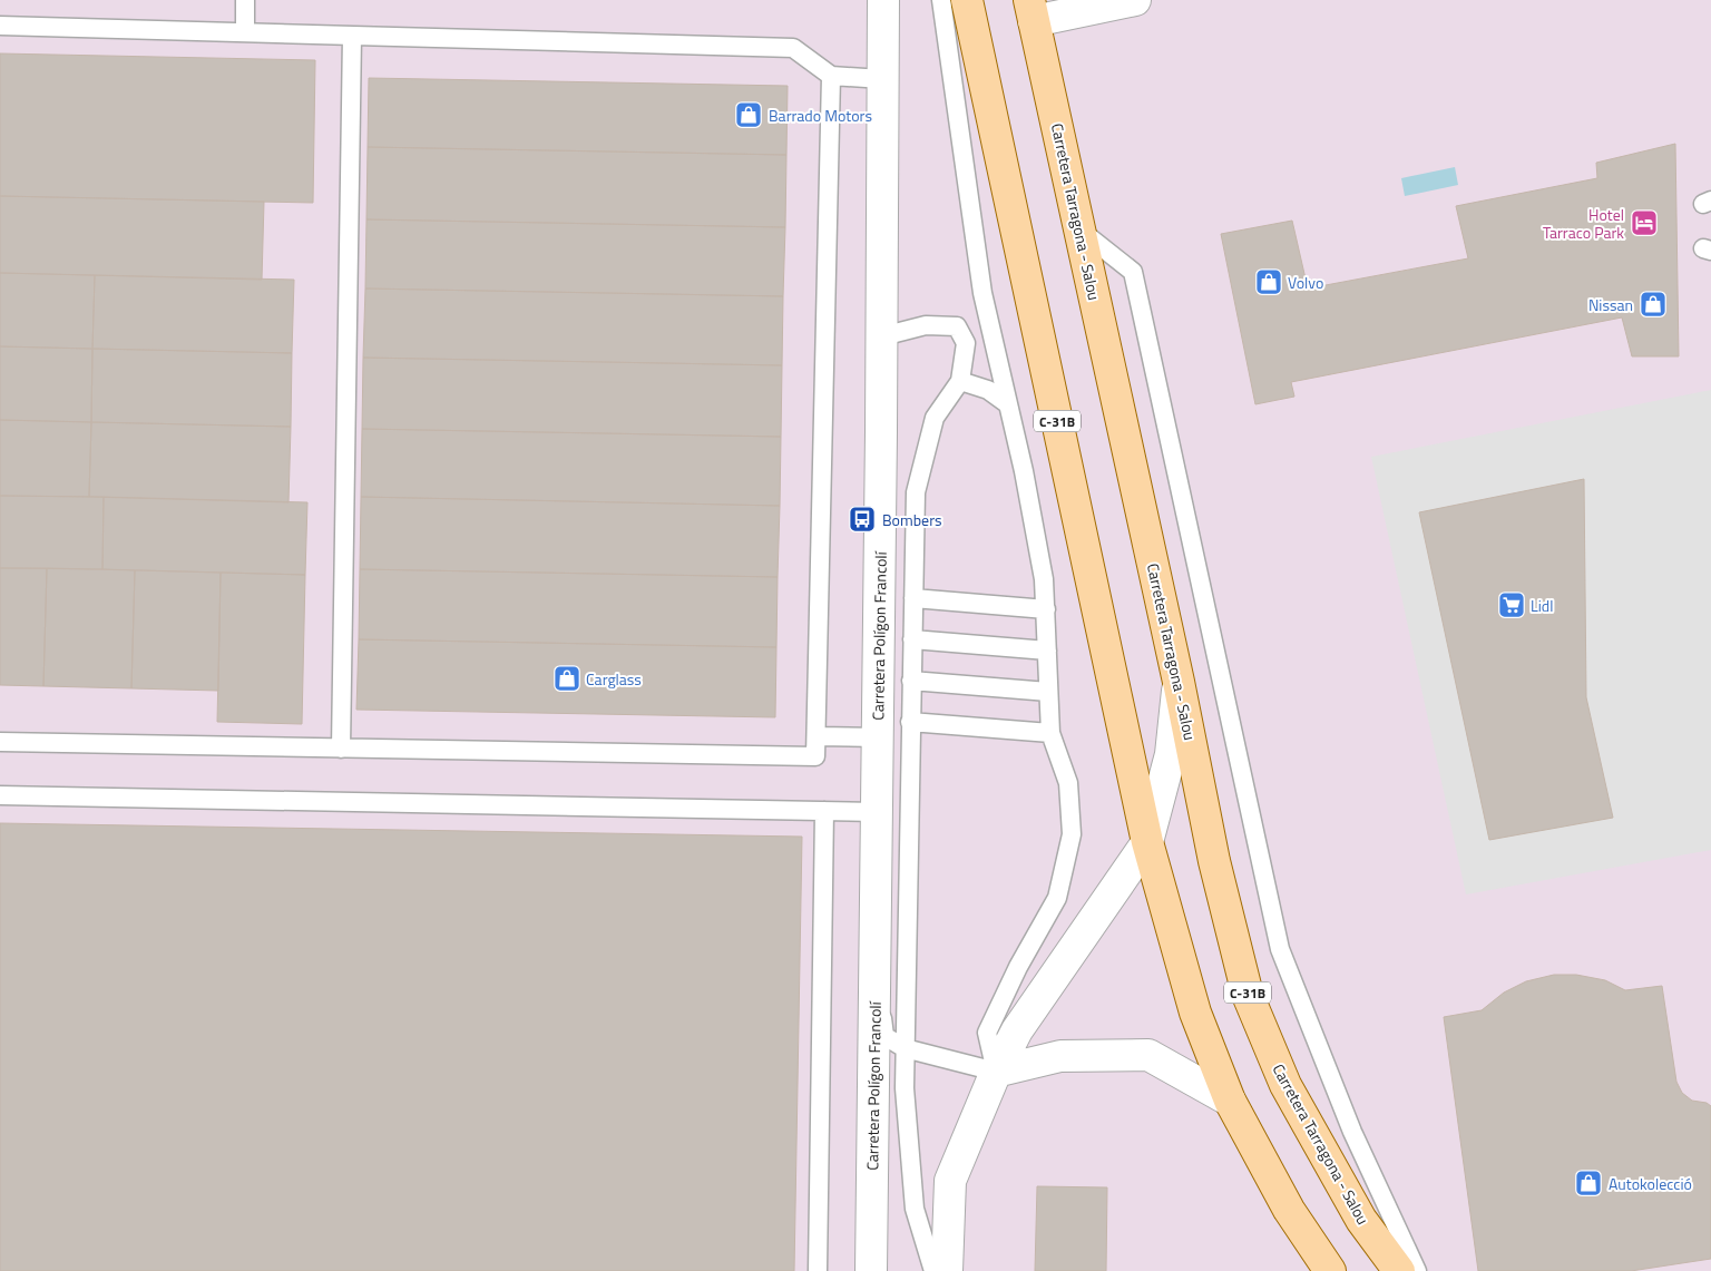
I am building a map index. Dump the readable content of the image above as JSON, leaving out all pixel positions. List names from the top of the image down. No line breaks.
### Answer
{"streets":{"main road":["Carretera Tarragona - Salou","C-31B"],"street":["Carretera Polígon Francolí"]},"places":{"shop":["Barrado Motors","Volvo","Nissan","Carglass","Autokolecció"],"hotel":["Hotel Tarraco Park"],"bus stop":["Bombers"],"supermarket":["Lidl"]}}
